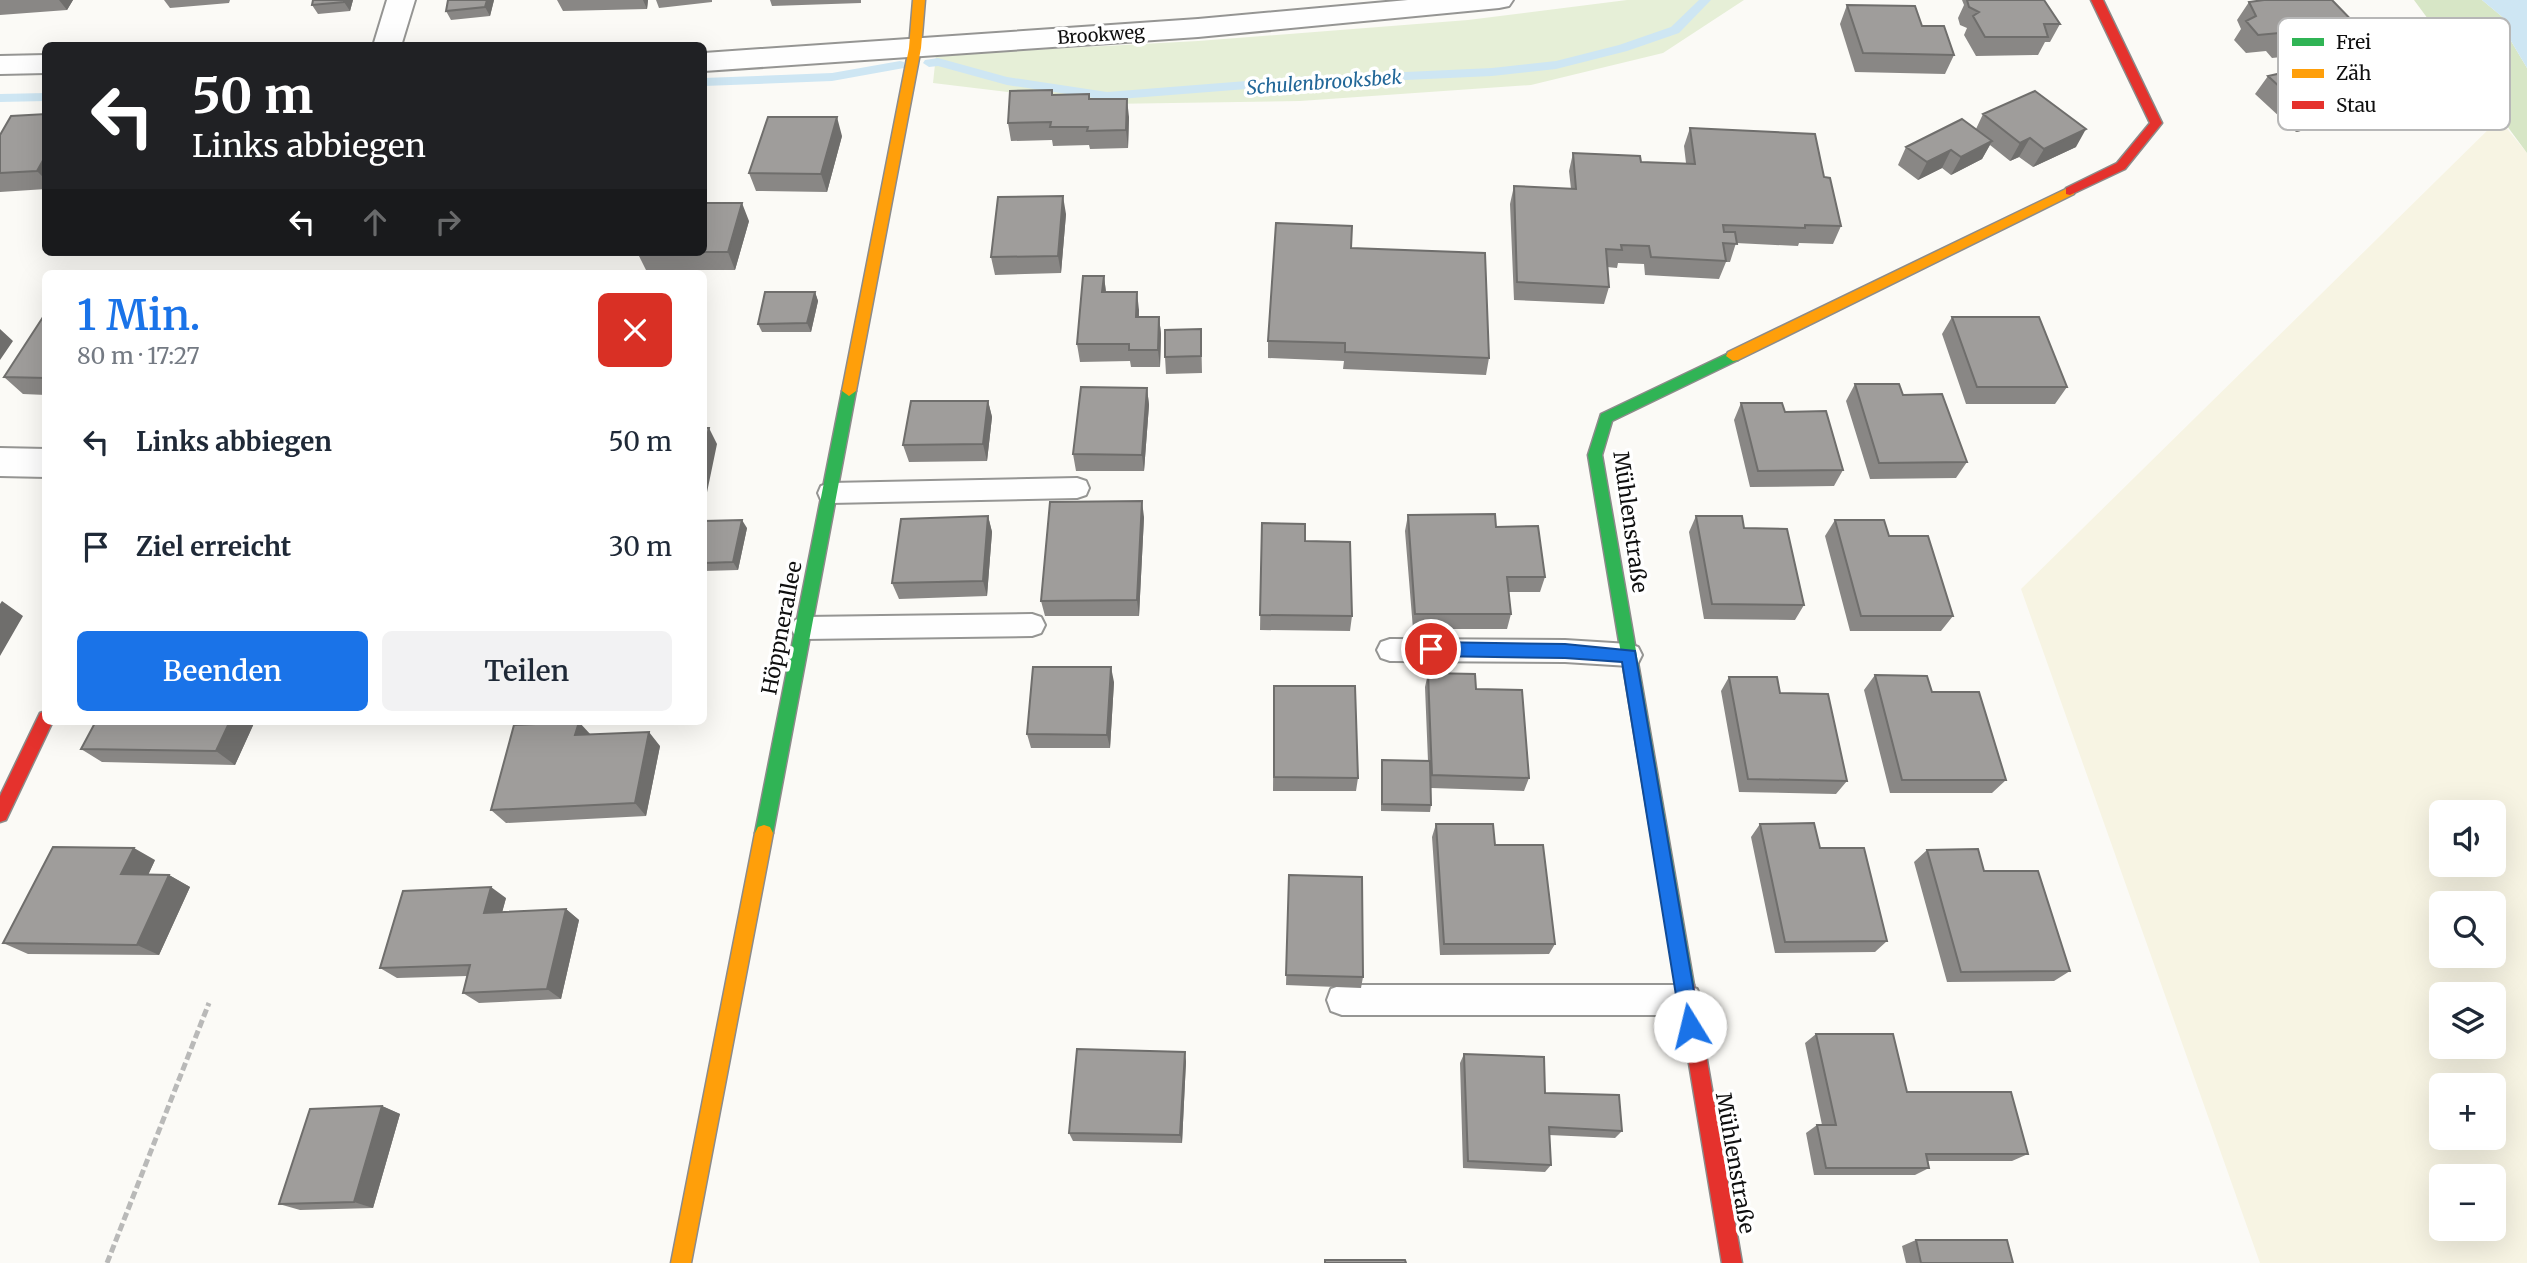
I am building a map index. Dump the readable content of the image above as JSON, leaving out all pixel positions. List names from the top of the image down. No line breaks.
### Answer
{"streets":{"street":["Brookweg","Mühlenstraße","Höppnerallee"]},"crossings":[["Brookweg","Höppnerallee"]],"water":["Schulenbrooksbek"],"legend":["Frei","Zäh","Stau"],"page":{"turn":["50 m","Links abbiegen"],"heading":["1 Min.","80 m · 17:27"],"list":[{"name":"Links abbiegen","value":"50 m"},{"name":"Ziel erreicht","value":"30 m"}],"buttons":["Beenden","Teilen"],"map_buttons":["+","−"]}}
